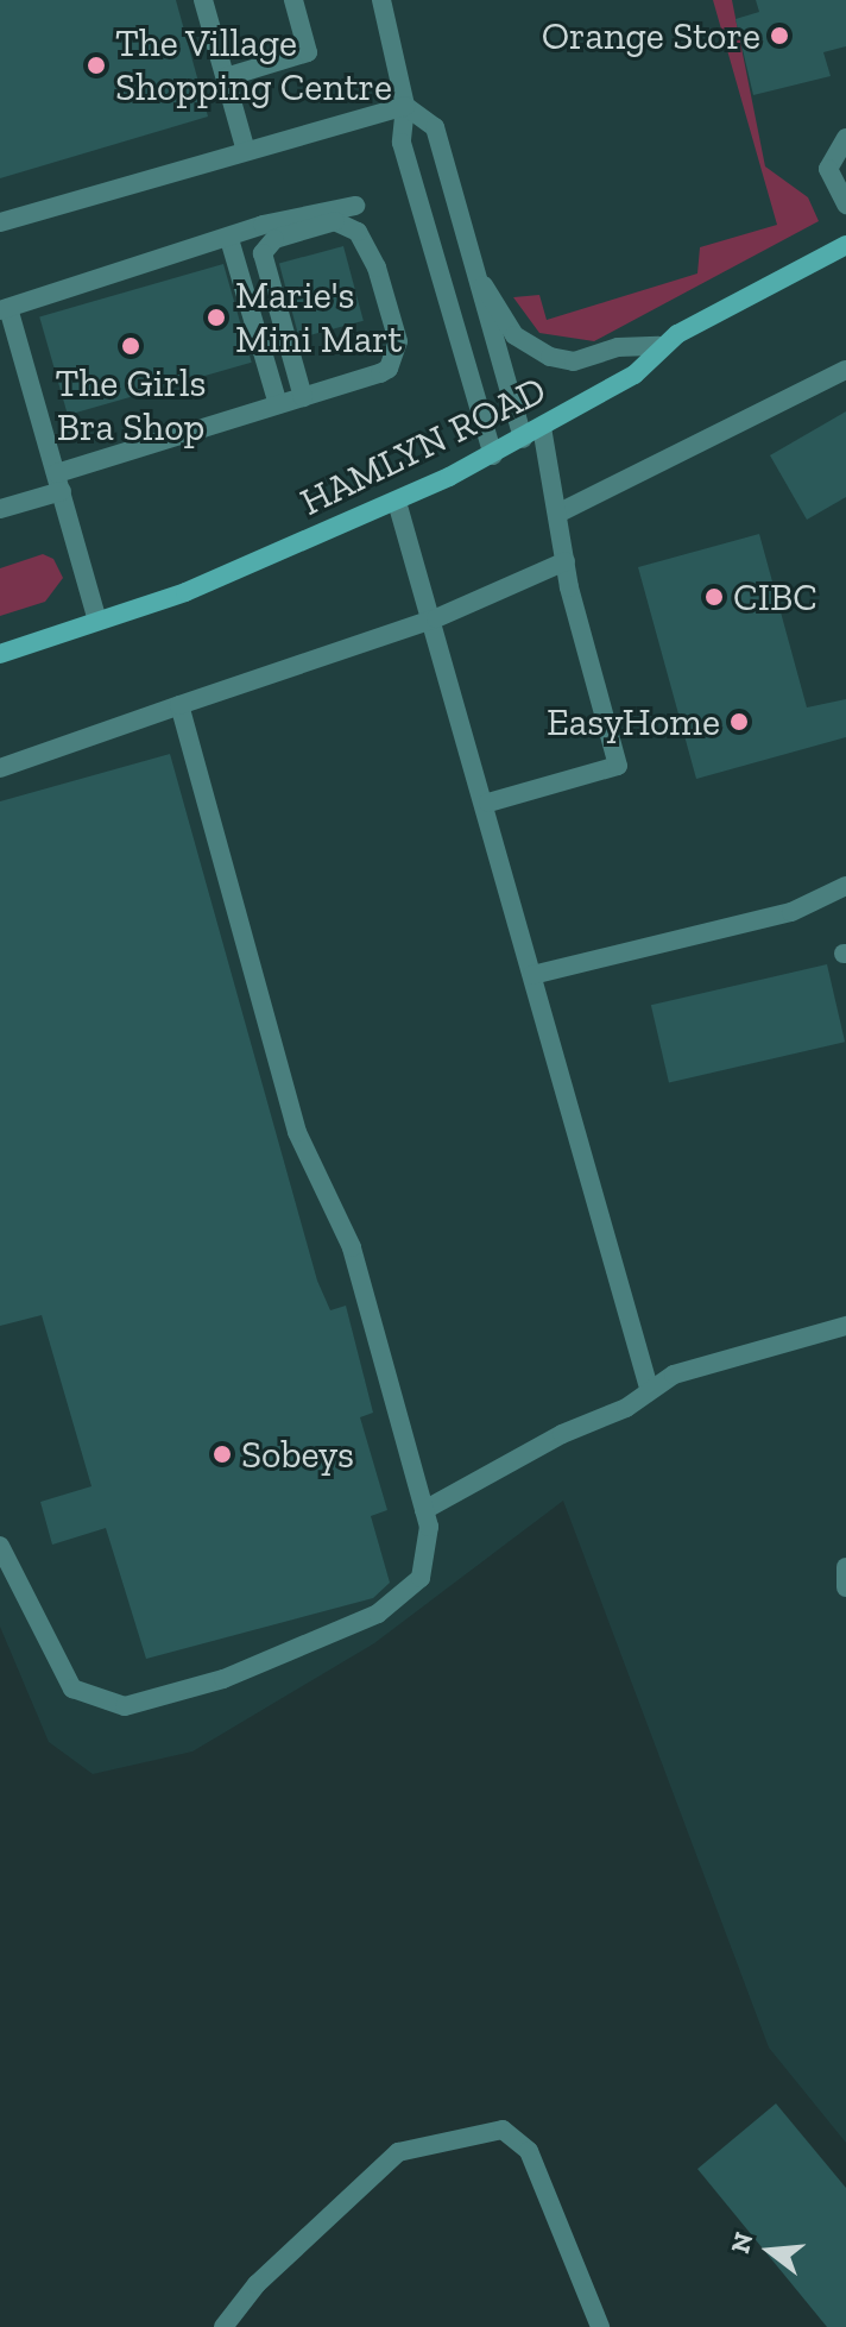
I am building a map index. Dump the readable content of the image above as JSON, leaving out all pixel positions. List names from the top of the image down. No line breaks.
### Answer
{"streets":{"street":["HAMLYN ROAD"]},"places":["Orange Store","The Village Shopping Centre","Marie's Mini Mart","The Girls Bra Shop","CIBC","EasyHome","Sobeys"],"north":"left"}
